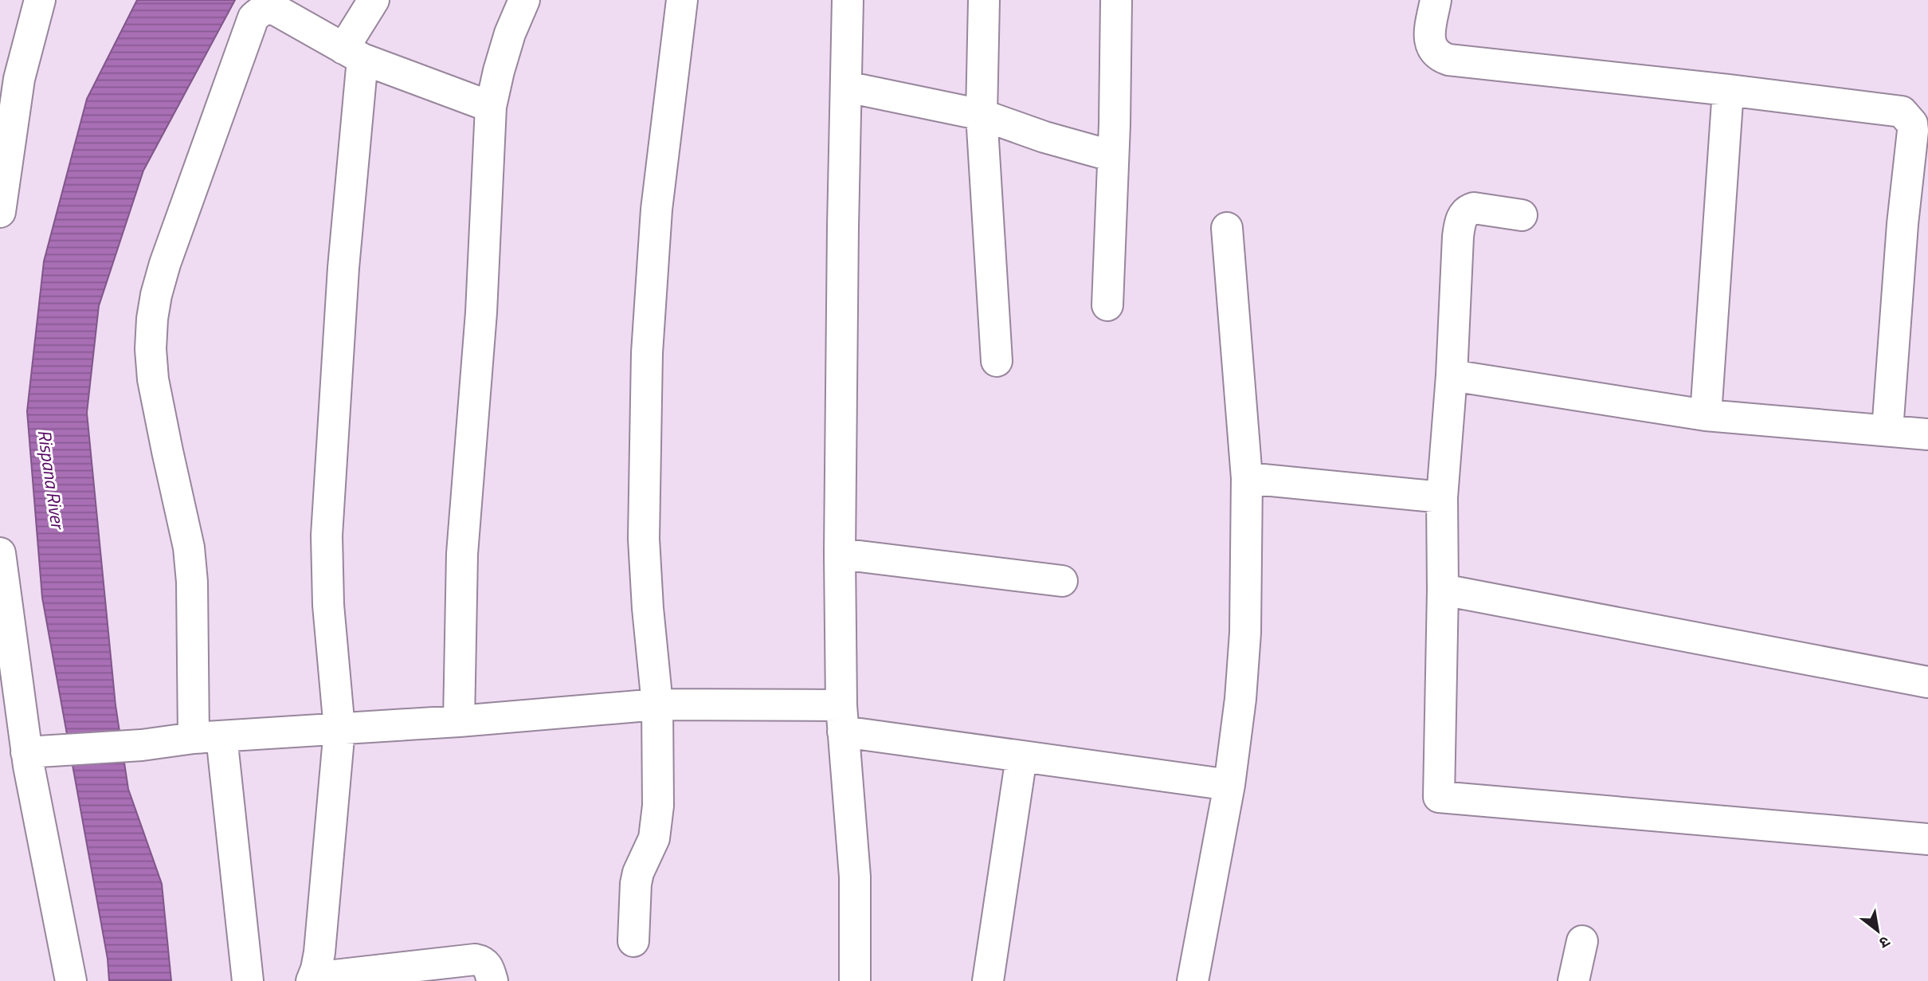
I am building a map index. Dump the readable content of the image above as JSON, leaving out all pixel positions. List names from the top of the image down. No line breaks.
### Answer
{"water":["Rispana River"],"north":"bottom right"}
